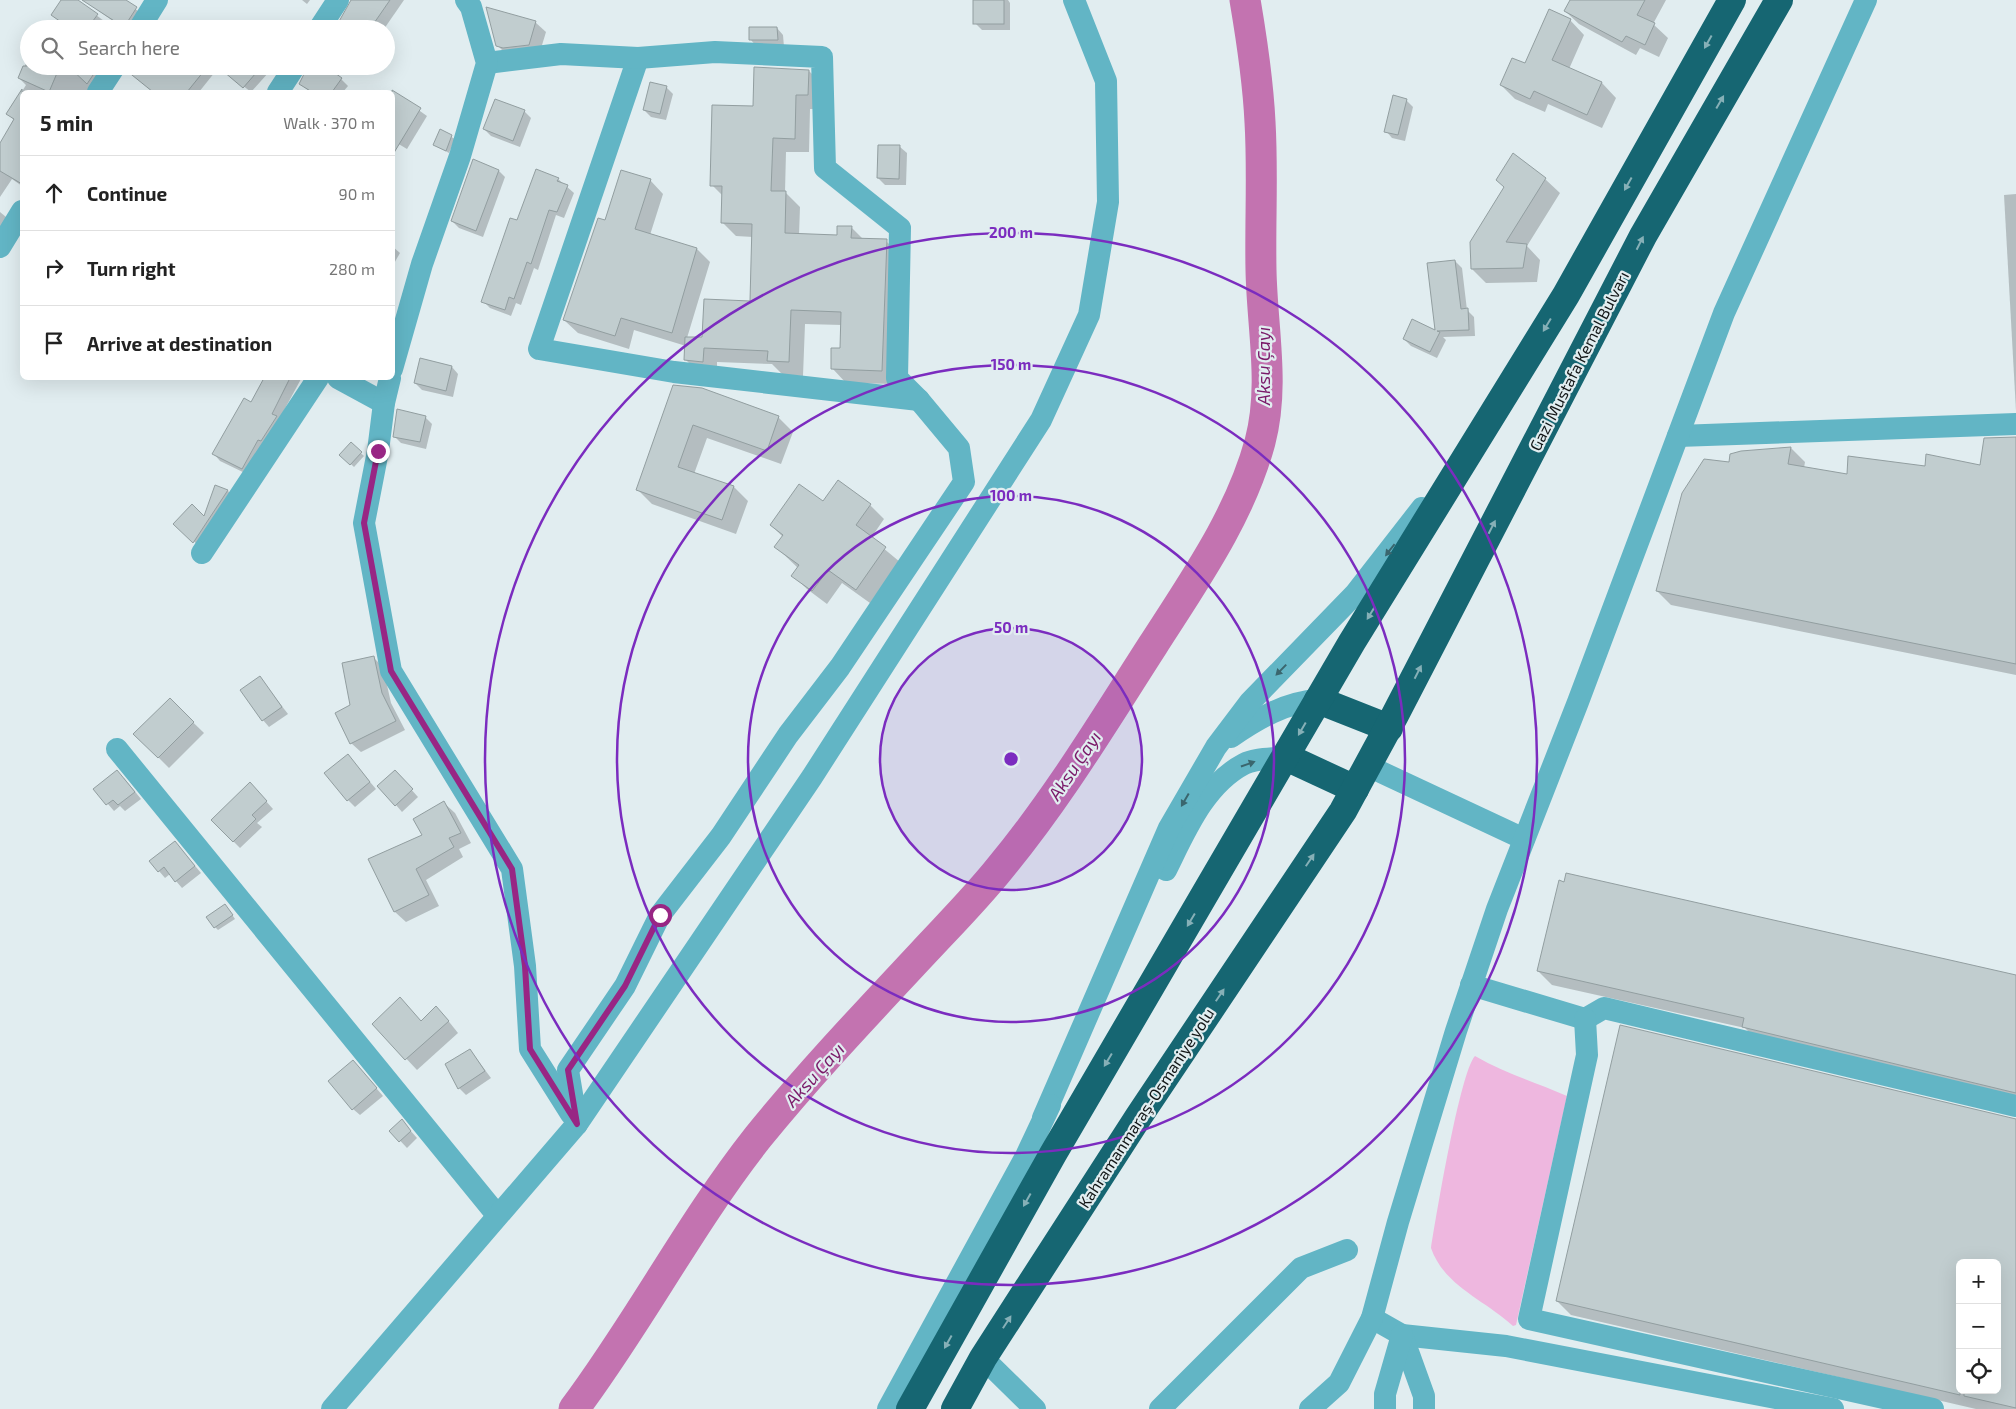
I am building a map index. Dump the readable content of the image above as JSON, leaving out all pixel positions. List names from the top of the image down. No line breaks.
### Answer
{"streets":{"highway":["Gazi Mustafa Kemal Bulvarı","Kahramanmaraş-Osmaniye yolu"]},"crossings":[["Gazi Mustafa Kemal Bulvarı","Kahramanmaraş-Osmaniye yolu"]],"water":["Aksu Çayı"],"page":{"search":"Search here","heading":["5 min","Walk · 370 m"],"list":[["Continue","90 m"],["Turn right","280 m"],"Arrive at destination"],"map_buttons":["+","−"]},"rings":["200 m","150 m","100 m","50 m"]}
